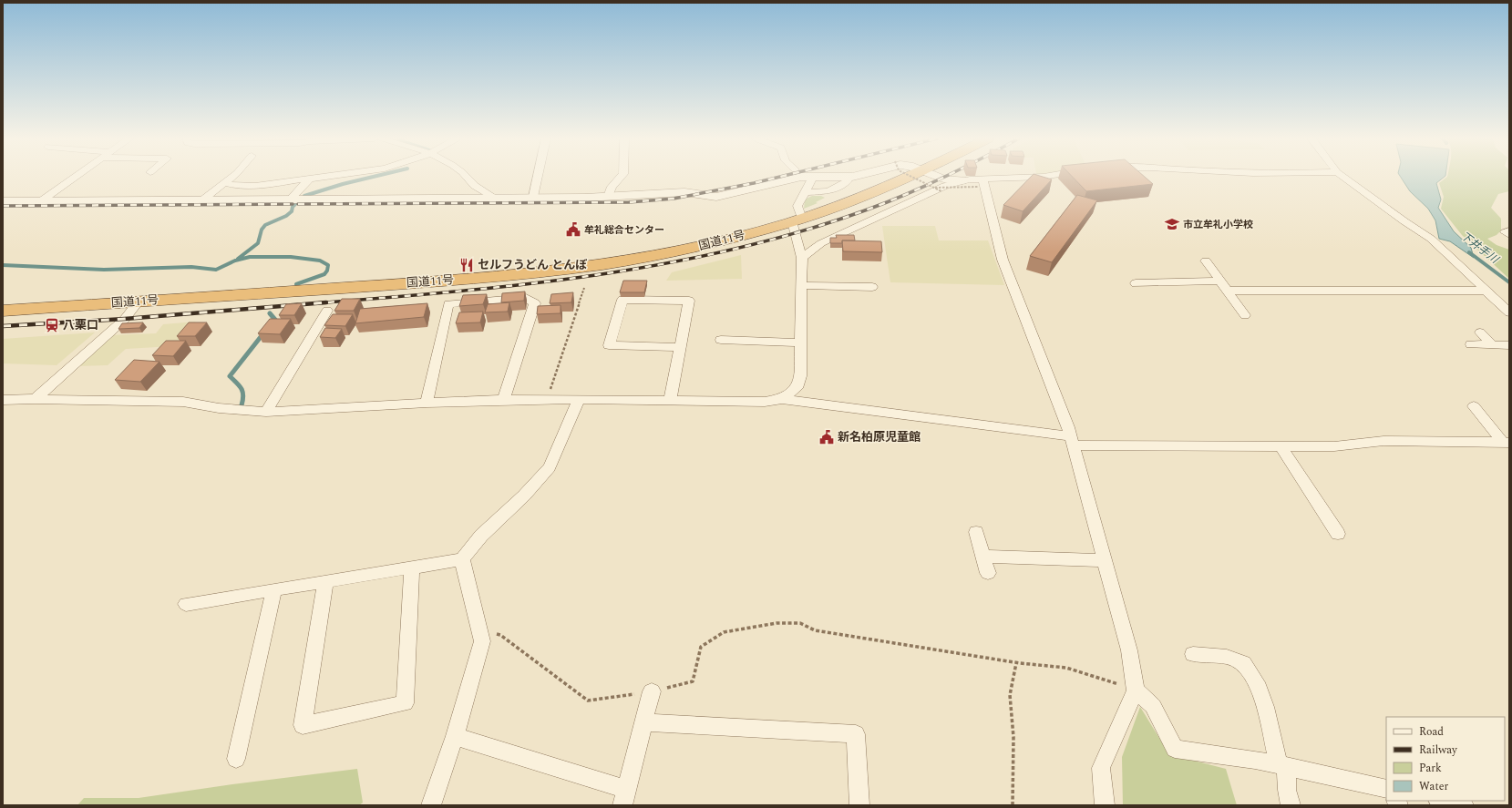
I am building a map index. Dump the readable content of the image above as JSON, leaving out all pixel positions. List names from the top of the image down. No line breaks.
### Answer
{"streets":{"highway":["国道11号"]},"water":["下井手川"],"places":{"school or university":["市立牟礼小学校"],"public building":["牟礼総合センター","新名柏原児童館"],"restaurant":["セルフうどん とんぼ"],"station":["八栗口"]},"legend":["Road","Railway","Park","Water"]}
